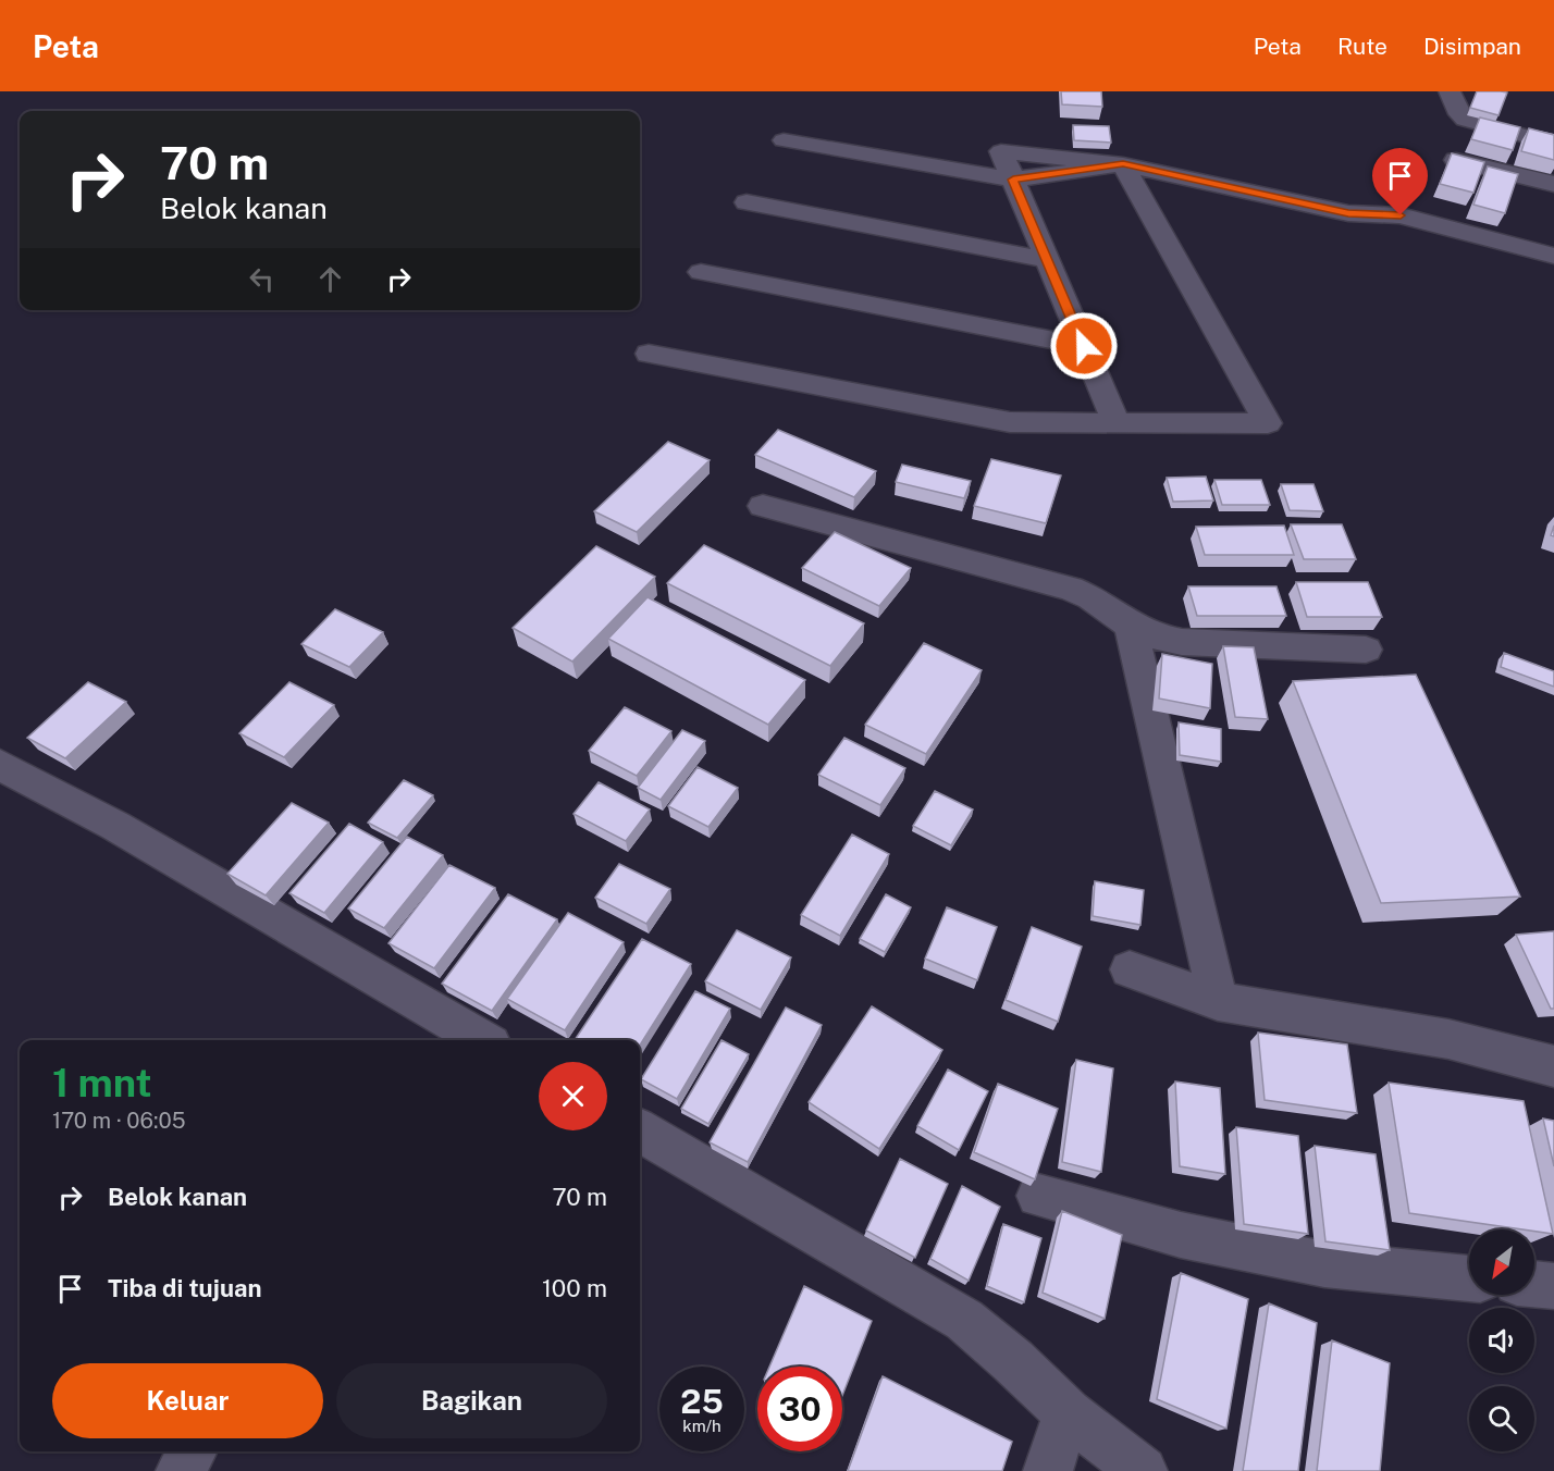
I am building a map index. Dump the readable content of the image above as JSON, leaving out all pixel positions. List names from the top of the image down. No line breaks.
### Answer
{"north":"bottom left","page":{"header":"Peta","nav":["Peta","Rute","Disimpan"],"turn":["70 m","Belok kanan"],"heading":["1 mnt","170 m · 06:05"],"list":[{"name":"Belok kanan","value":"70 m"},{"name":"Tiba di tujuan","value":"100 m"}],"buttons":["Keluar","Bagikan"],"speed":"25 km/h","limit":"30"}}
